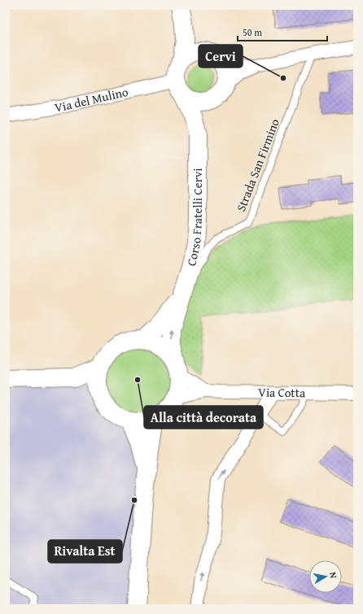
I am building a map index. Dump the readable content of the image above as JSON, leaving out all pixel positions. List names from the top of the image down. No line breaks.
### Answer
{"streets":{"street":["Via del Mulino","Corso Fratelli Cervi","Via Cotta"],"lane":["Strada San Firmino"]},"crossings":[["Via del Mulino","Corso Fratelli Cervi"],["Strada San Firmino","Corso Fratelli Cervi"],["Corso Fratelli Cervi","Via Cotta"]],"places":["Cervi","Alla città decorata","Rivalta Est"],"scale_bar":"50 m","north":"right"}
